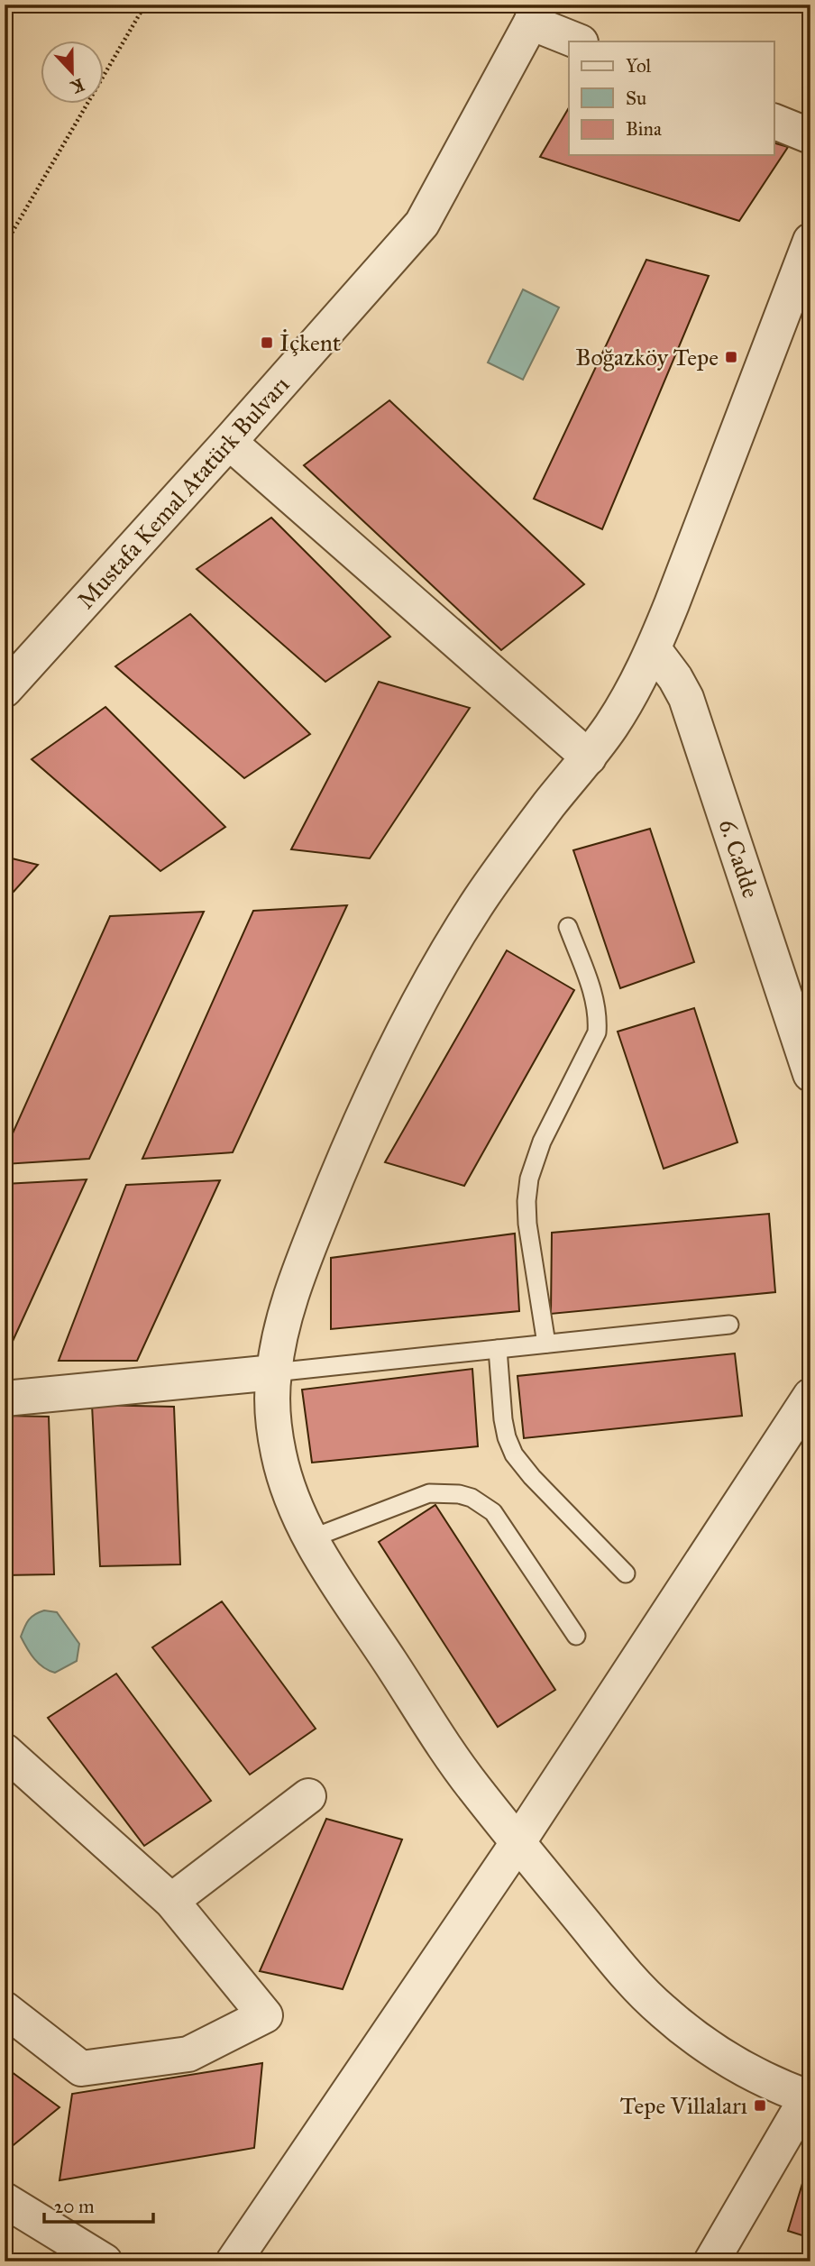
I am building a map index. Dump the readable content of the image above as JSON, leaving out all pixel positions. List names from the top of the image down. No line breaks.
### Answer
{"streets":{"street":["Mustafa Kemal Atatürk Bulvarı","6. Cadde"]},"places":{"transit":["İçkent","Boğazköy Tepe","Tepe Villaları"]},"legend":["Yol","Su","Bina"],"scale_bar":"20 m","north":"bottom"}
